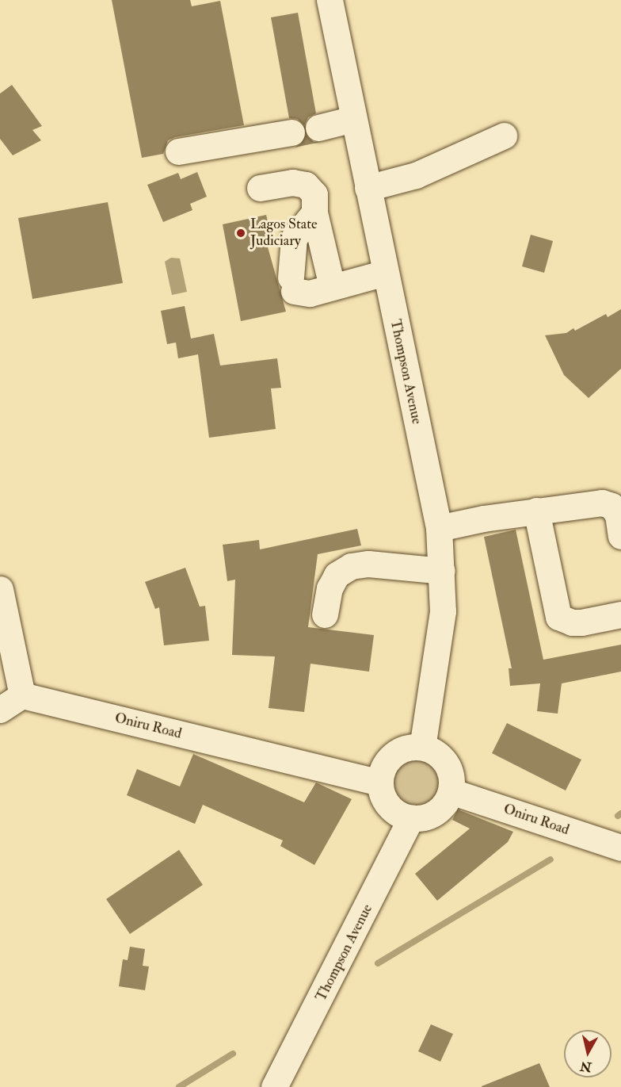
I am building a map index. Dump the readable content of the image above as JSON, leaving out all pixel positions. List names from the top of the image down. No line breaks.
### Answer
{"streets":{"street":["Thompson Avenue","Oniru Road"]},"crossings":[["Thompson Avenue","Oniru Road"]],"places":["Lagos State Judiciary"],"north":"bottom"}
